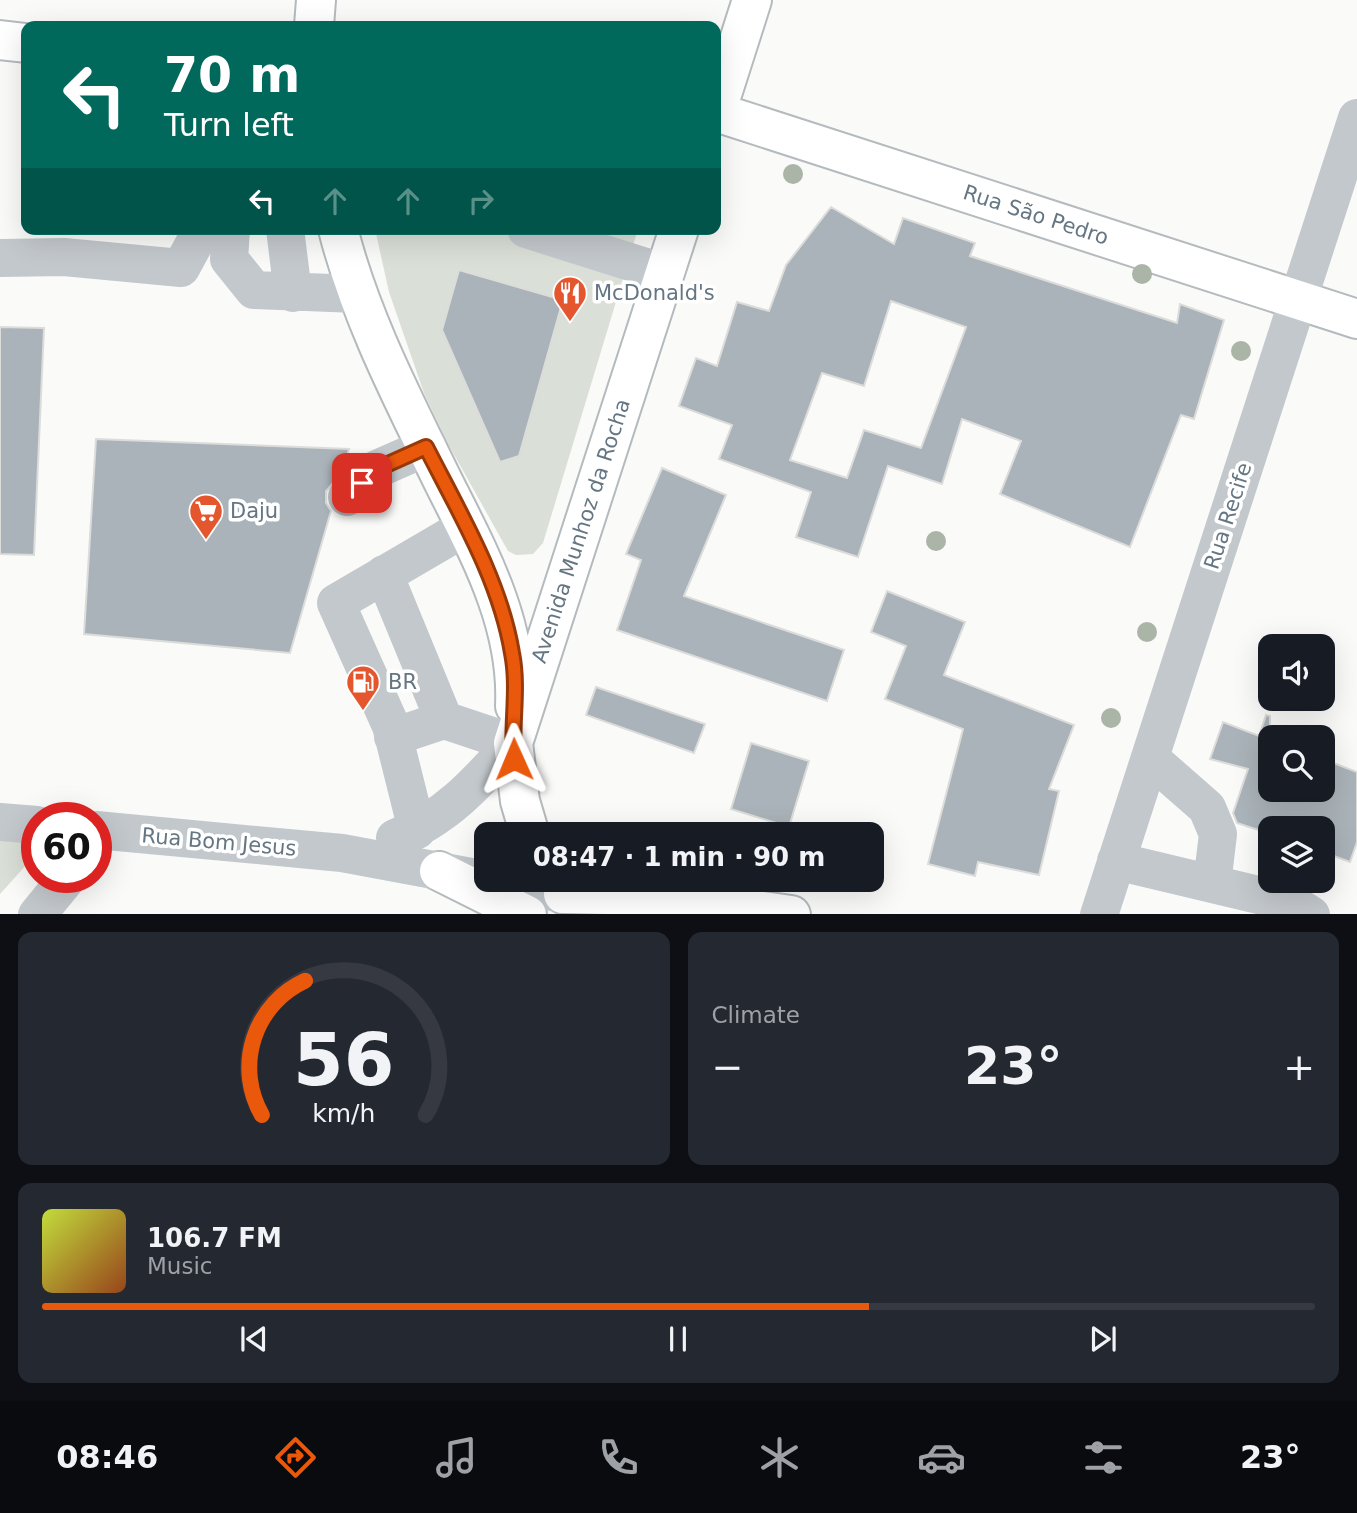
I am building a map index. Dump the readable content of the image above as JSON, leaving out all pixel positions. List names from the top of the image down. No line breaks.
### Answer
{"streets":{"main road":["Rua São Pedro","Avenida Munhoz da Rocha","Rua Bom Jesus"],"street":["Rua Recife"]},"crossings":[["Rua São Pedro","Rua Recife"],["Avenida Munhoz da Rocha","Rua Bom Jesus"]],"places":{"restaurant":["McDonald's"],"supermarket":["Daju"],"fuel station":["BR"]},"page":{"turn":["70 m","Turn left"],"limit":"60","trip":"08:47 · 1 min · 90 m","tile":"Climate","heat":["−","23°","+"],"song":["106.7 FM","Music"],"tabs":["08:46","23°"],"gauge":["56","km/h"]}}
